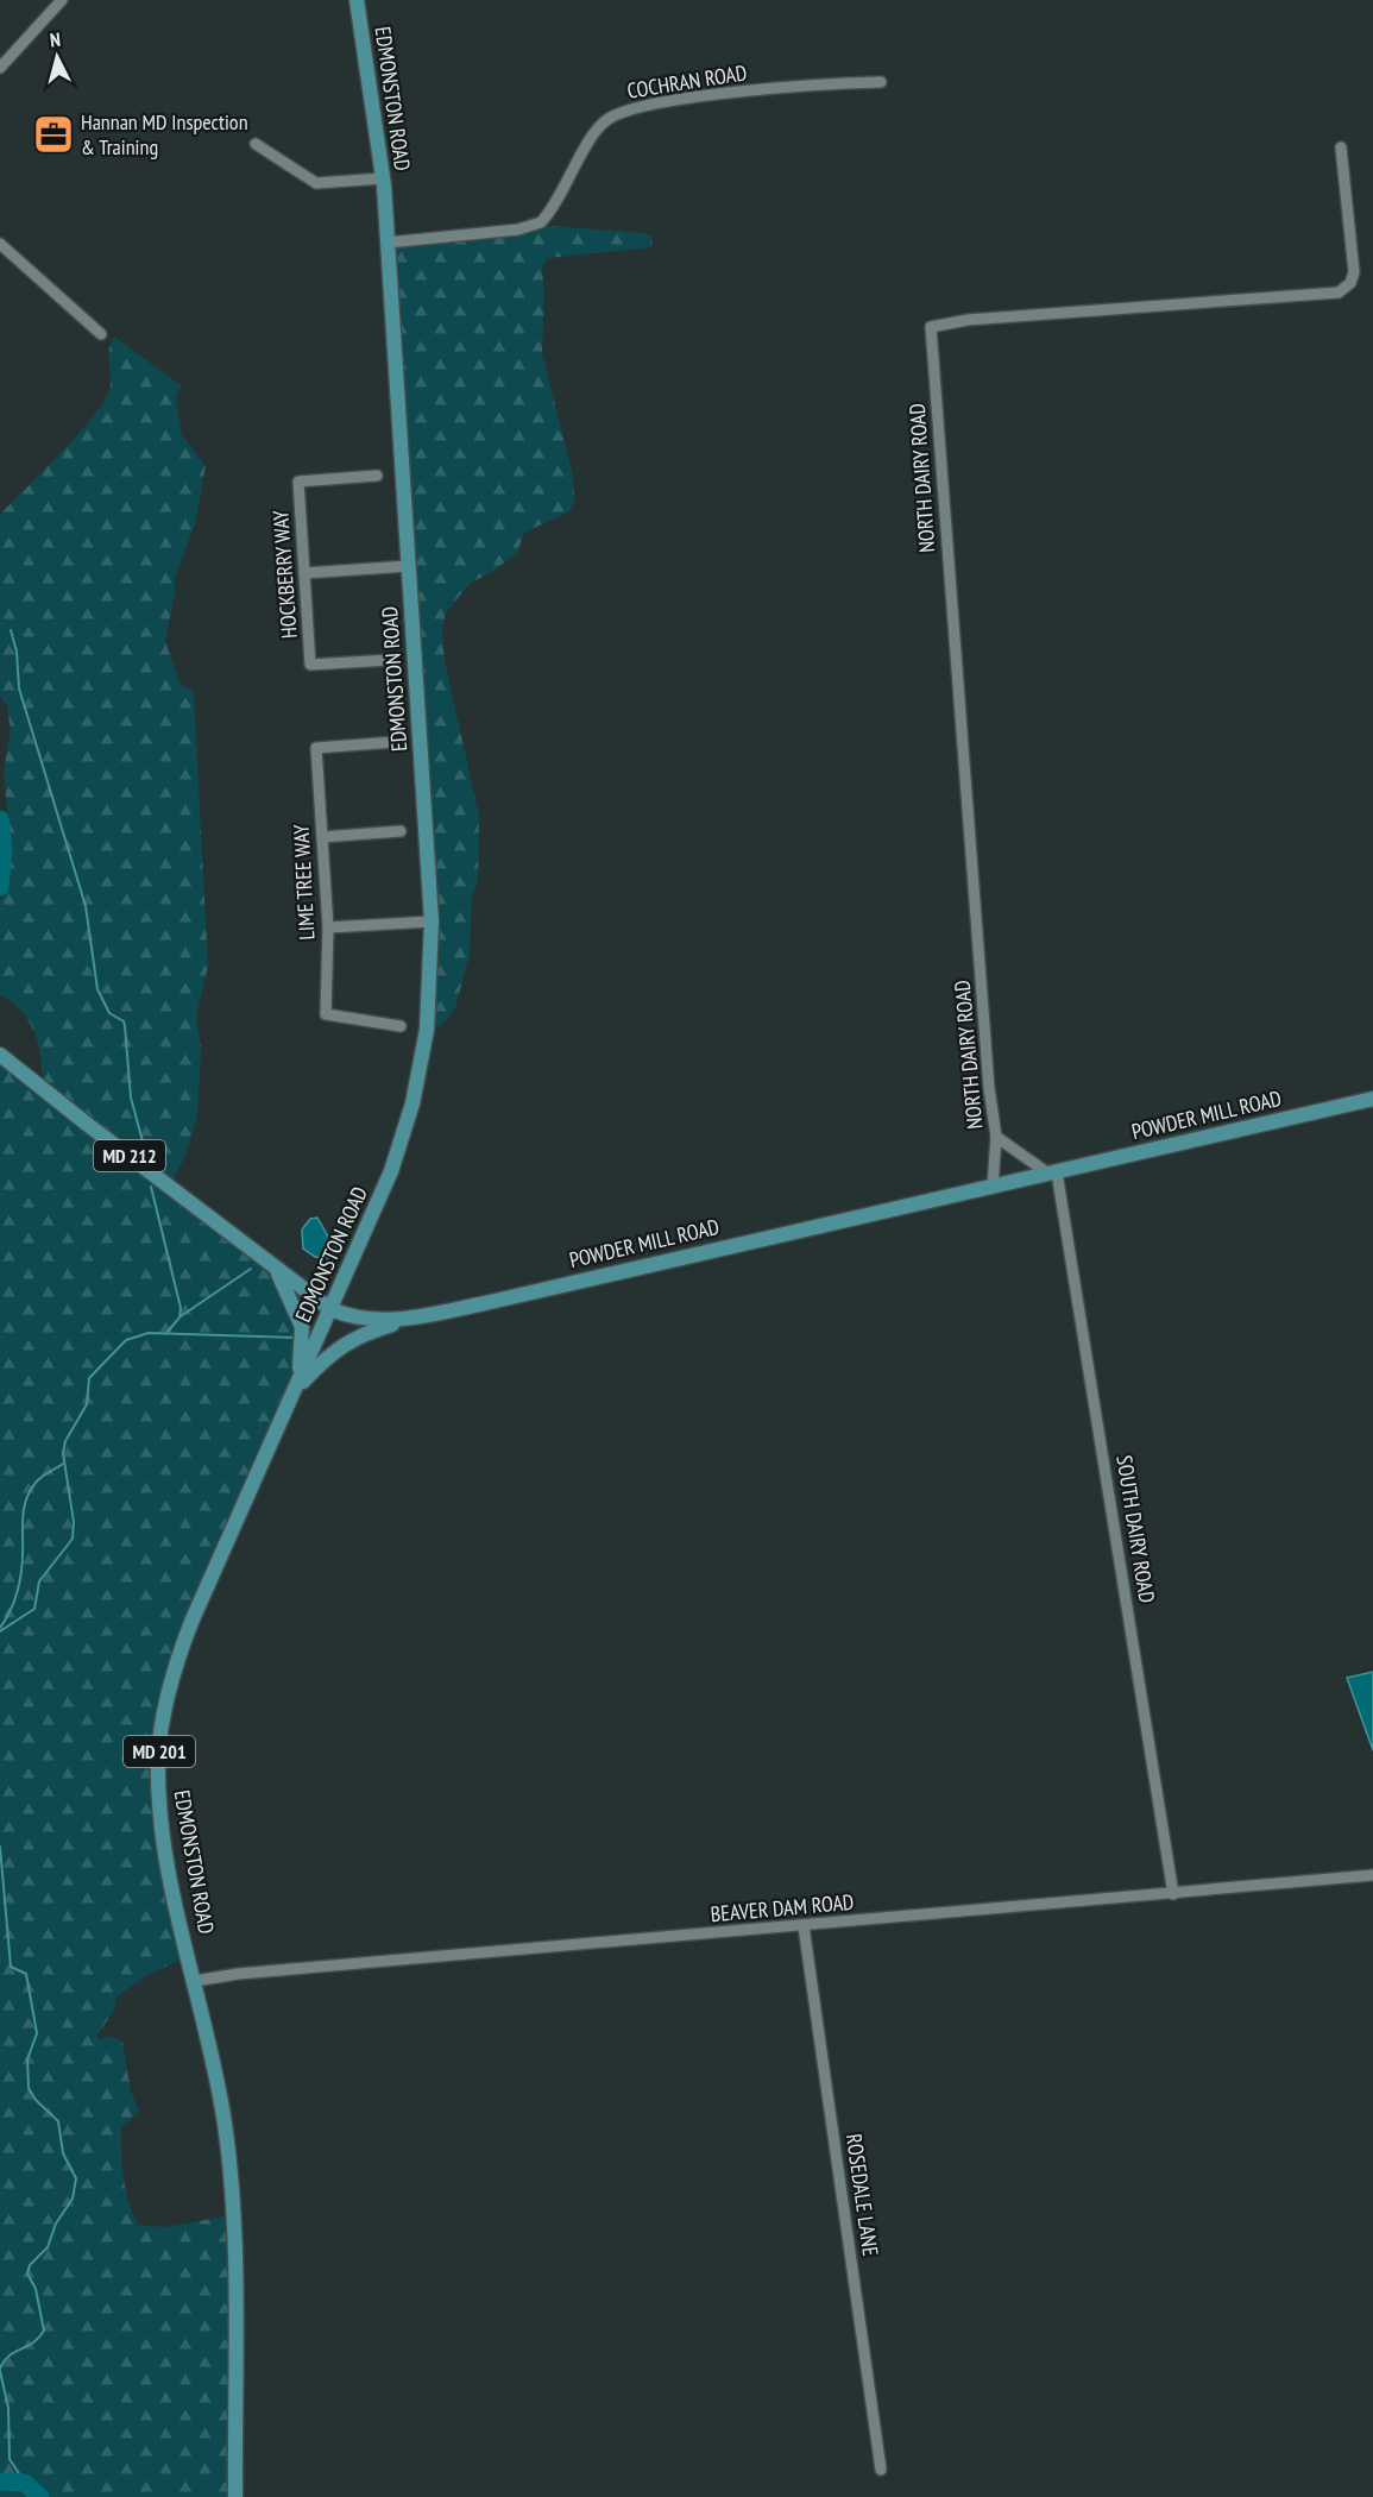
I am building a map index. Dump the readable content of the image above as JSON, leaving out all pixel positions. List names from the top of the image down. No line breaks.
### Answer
{"streets":{"main road":["EDMONSTON ROAD","POWDER MILL ROAD","MD 212","MD 201"],"street":["COCHRAN ROAD","NORTH DAIRY ROAD","HOCKBERRY WAY","LIME TREE WAY","SOUTH DAIRY ROAD","BEAVER DAM ROAD","ROSEDALE LANE"]},"crossings":[["COCHRAN ROAD","EDMONSTON ROAD"],["EDMONSTON ROAD","POWDER MILL ROAD"],["EDMONSTON ROAD","BEAVER DAM ROAD"],["NORTH DAIRY ROAD","POWDER MILL ROAD"],["POWDER MILL ROAD","SOUTH DAIRY ROAD"],["SOUTH DAIRY ROAD","BEAVER DAM ROAD"],["BEAVER DAM ROAD","ROSEDALE LANE"]],"places":{"office":["Hannan MD Inspection & Training"]},"north":"top"}
